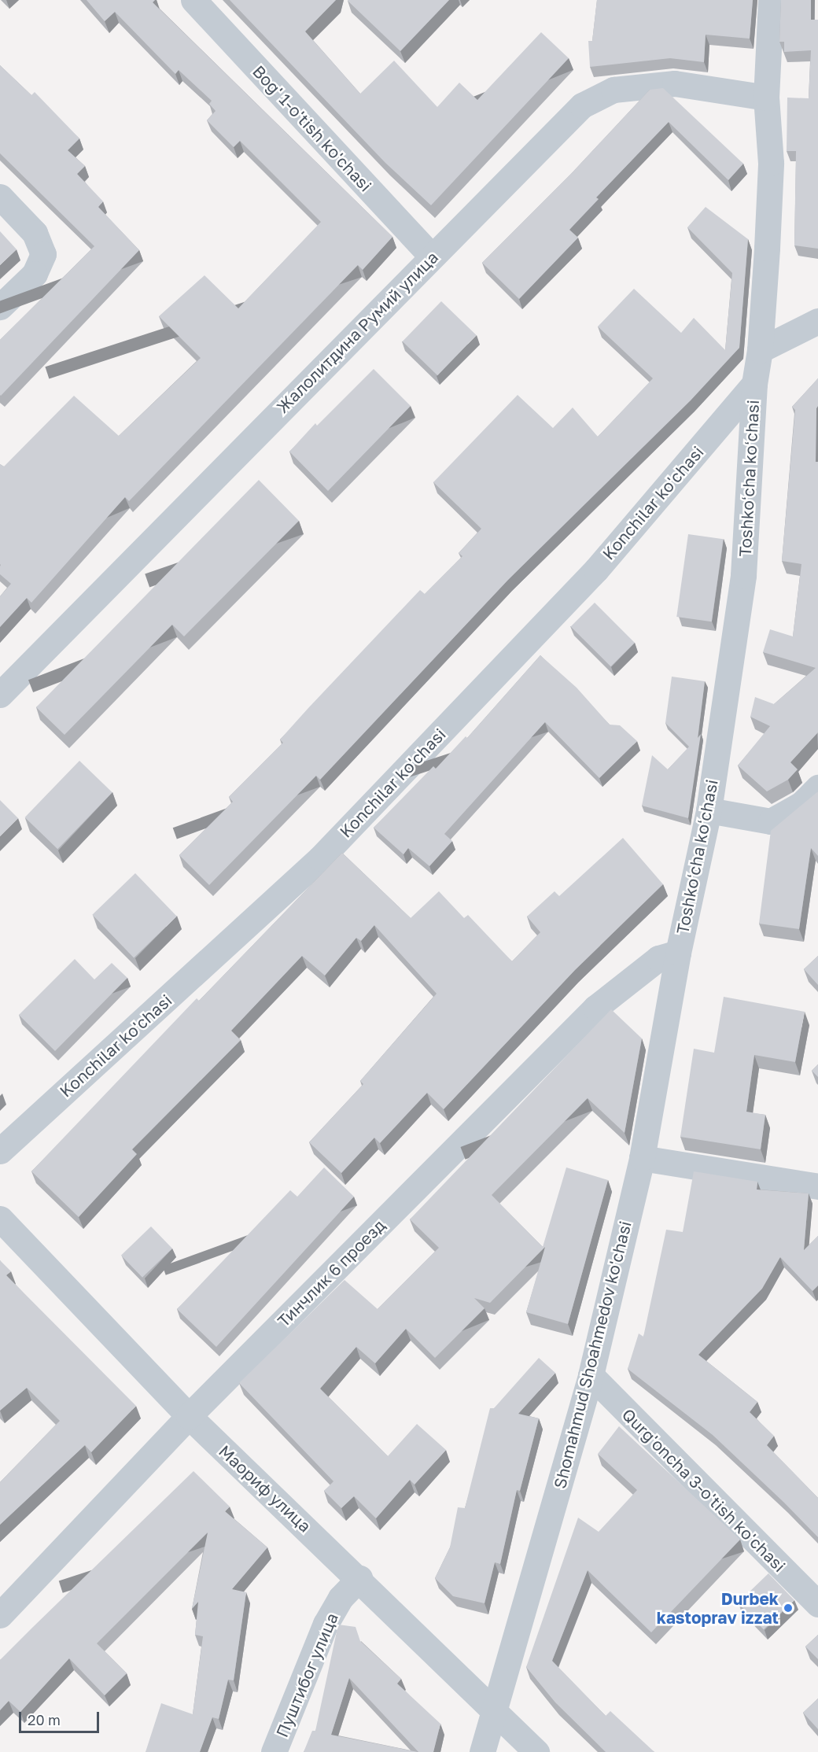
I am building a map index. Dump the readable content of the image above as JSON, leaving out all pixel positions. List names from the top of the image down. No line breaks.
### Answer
{"streets":{"street":["Bog' 1-o'tish ko'chasi","Жалолитдина Румий улица","Toshkoʻcha koʻchasi","Konchilar ko'chasi","Тинчлик 6 проезд","Shomahmud Shoahmedov ko'chasi","Маориф улица","Qurg'oncha 3-o'tish ko'chasi","Пуштибог улица"]},"crossings":[["Bog' 1-o'tish ko'chasi","Жалолитдина Румий улица"],["Жалолитдина Румий улица","Toshkoʻcha koʻchasi"],["Toshkoʻcha koʻchasi","Konchilar ko'chasi"],["Toshkoʻcha koʻchasi","Тинчлик 6 проезд"],["Toshkoʻcha koʻchasi","Shomahmud Shoahmedov ko'chasi"],["Тинчлик 6 проезд","Shomahmud Shoahmedov ko'chasi"],["Тинчлик 6 проезд","Маориф улица"],["Shomahmud Shoahmedov ko'chasi","Маориф улица"],["Shomahmud Shoahmedov ko'chasi","Qurg'oncha 3-o'tish ko'chasi"],["Маориф улица","Пуштибог улица"]],"places":["Durbek kastoprav izzat"],"scale_bar":"20 m"}
